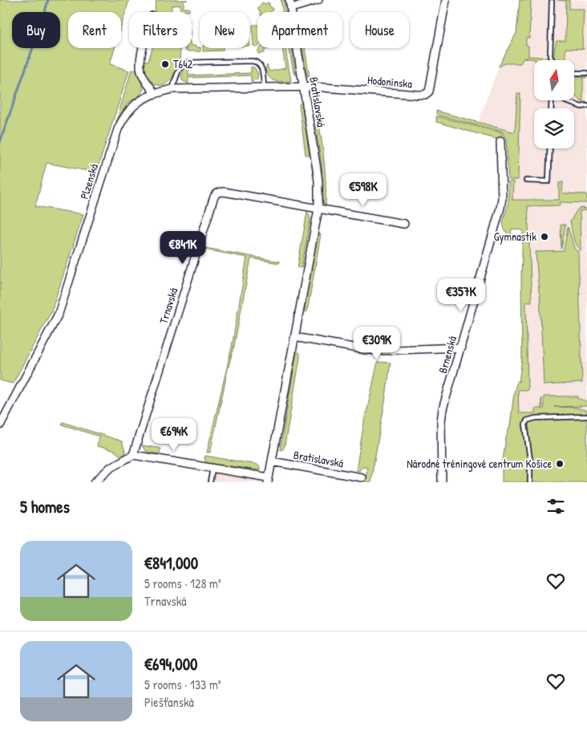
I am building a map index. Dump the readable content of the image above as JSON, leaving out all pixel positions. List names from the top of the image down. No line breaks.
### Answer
{"streets":{"street":["Hodonínska","Bratislavská","Plzenská","Trnavská","Brnenská"]},"crossings":[["Hodonínska","Bratislavská"],["Hodonínska","Plzenská"],["Bratislavská","Plzenská"],["Bratislavská","Trnavská"]],"places":["T642","Gymnastik","Národné tréningové centrum Košice"],"north":"top","page":{"chip":["Buy","Rent","Filters","New","Apartment","House"],"price":["€598K","€841K","€357K","€309K","€694K"],"heading":"5 homes","list":[{"name":"€841,000","note":"5 rooms · 128 m² · Trnavská"},{"name":"€694,000","note":"5 rooms · 133 m² · Piešťanská"}]}}
